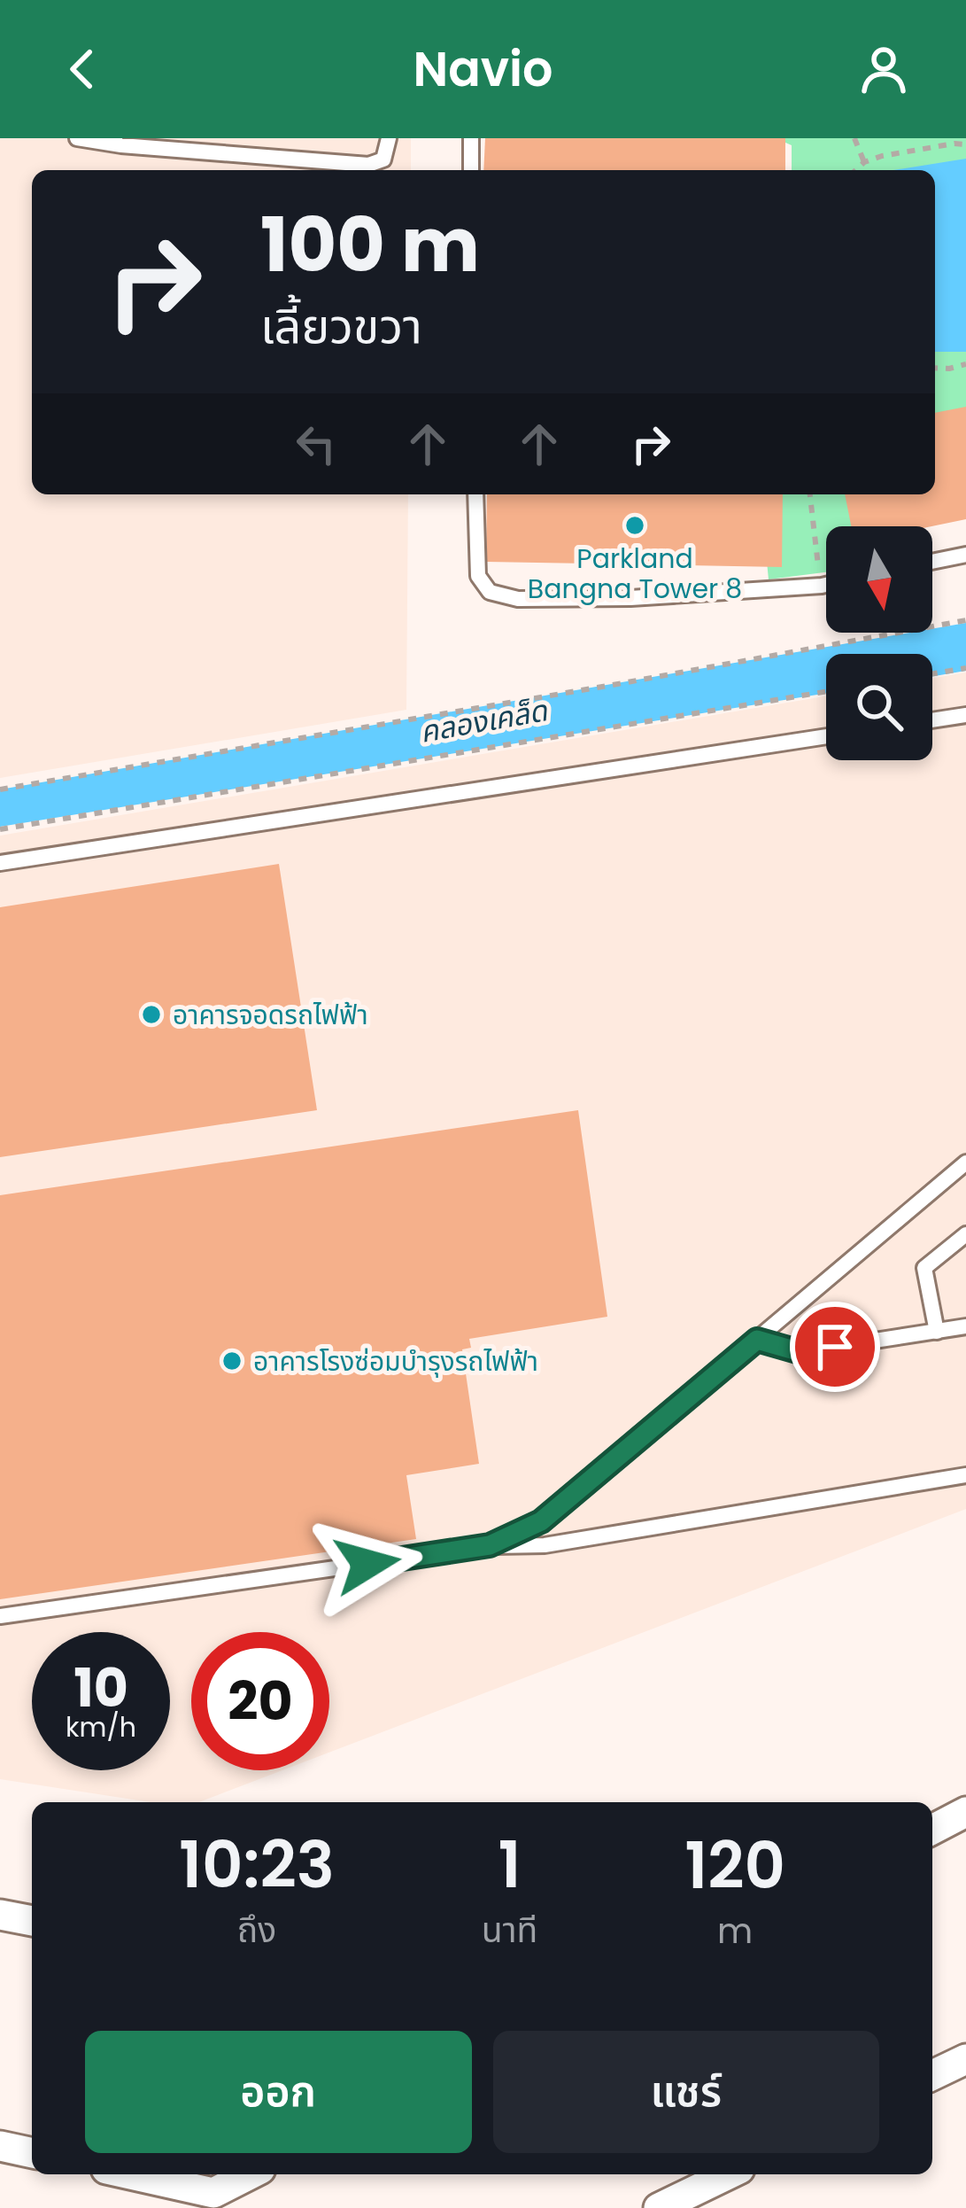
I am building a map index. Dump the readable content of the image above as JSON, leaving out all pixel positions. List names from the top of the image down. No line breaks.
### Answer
{"water":["คลองเคล็ด"],"places":["Parkland Bangna Tower 8","อาคารจอดรถไฟฟ้า","อาคารโรงซ่อมบำรุงรถไฟฟ้า"],"north":"bottom","page":{"header":"Navio","turn":["100 m","เลี้ยวขวา"],"speed":"10 km/h","limit":"20","eta":["10:23","ถึง","1","นาที","120","m"],"buttons":["ออก","แชร์"]}}
